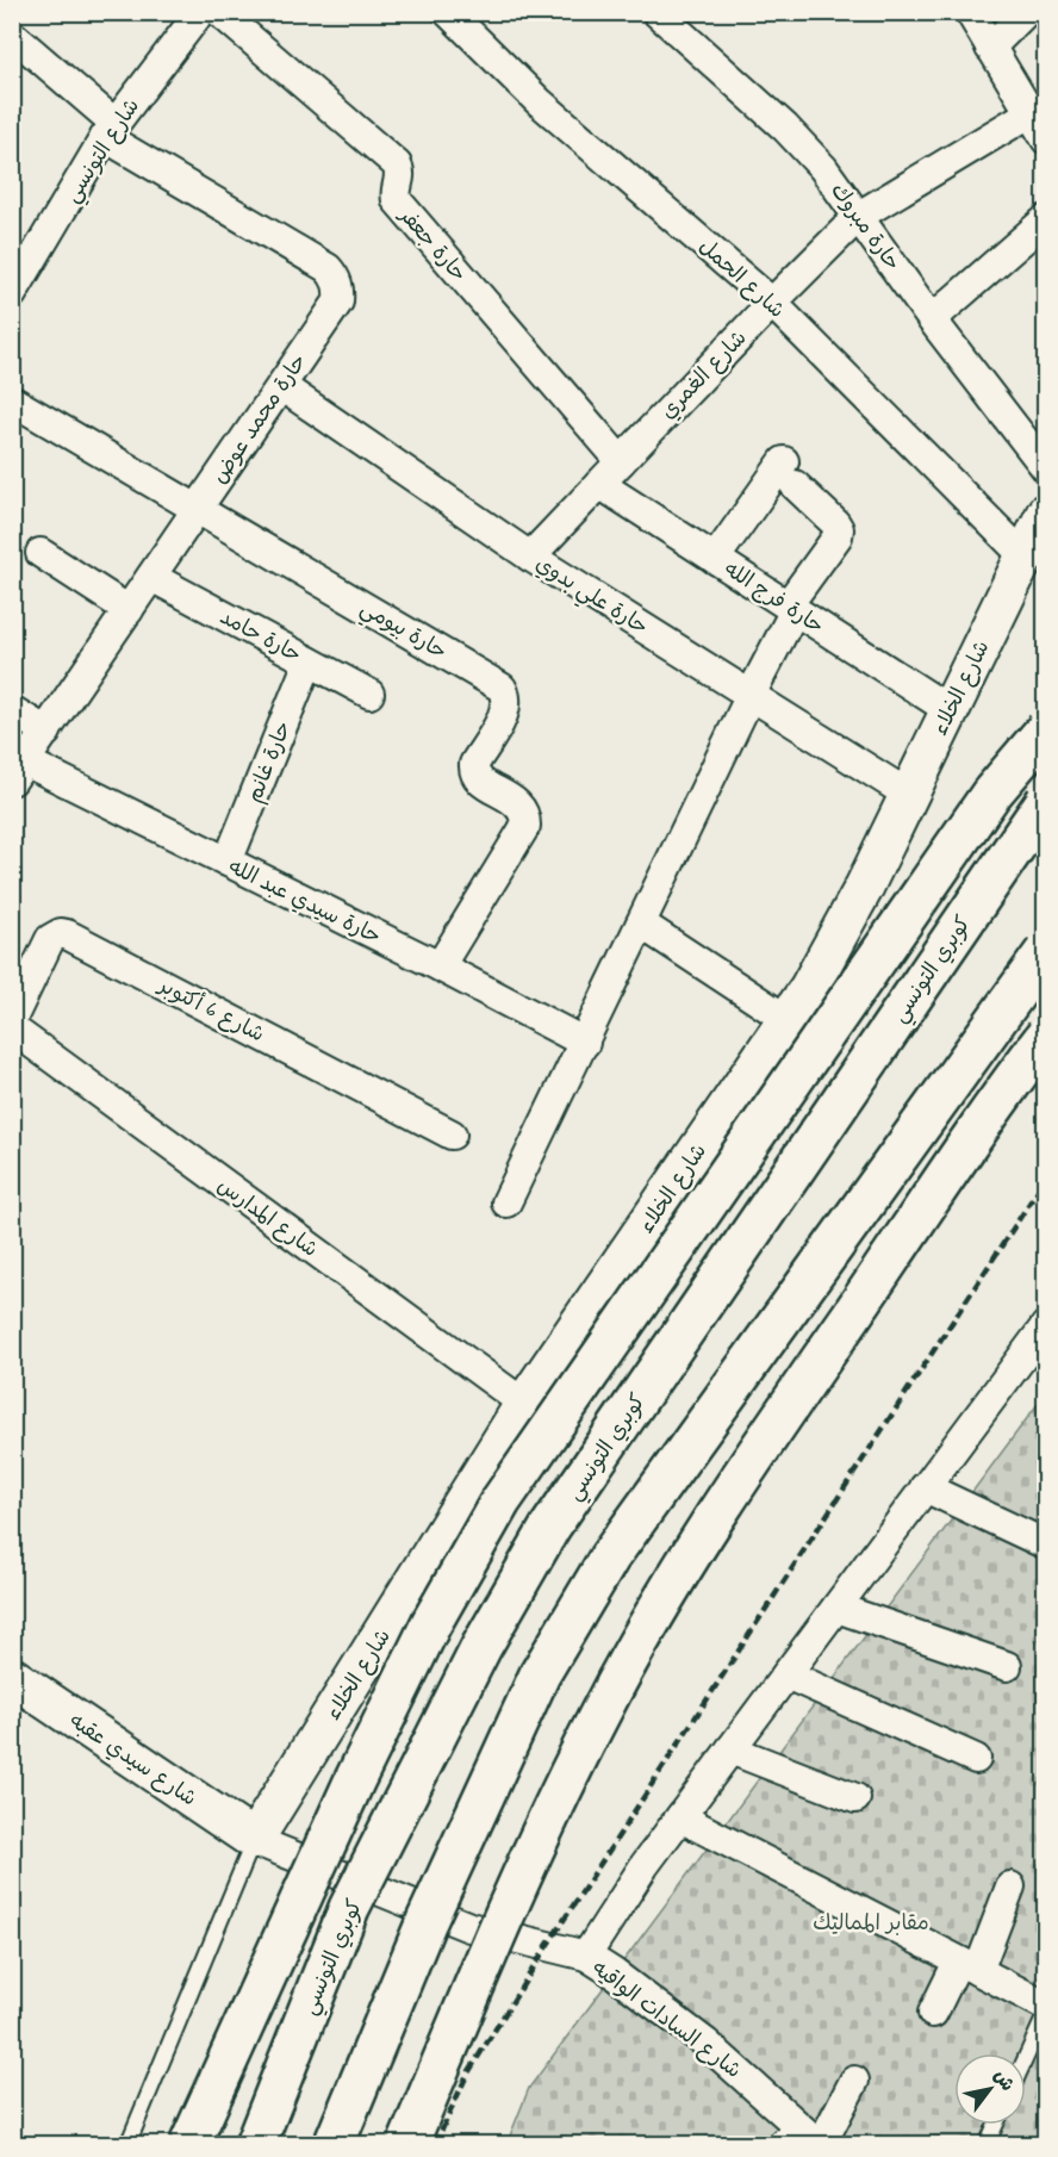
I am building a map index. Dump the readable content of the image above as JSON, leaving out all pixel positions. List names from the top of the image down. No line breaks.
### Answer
{"streets":{"highway":["كوبري التونسي"],"street":["شارع التونسي","حارة مبروك","حارة جعفر","شارع الحمل","شارع الغمري","حارة محمد عوض","حارة علي بدوي","حارة فرج الله","حارة بيومي","حارة حامد","شارع الخلاء","حارة غانم","حارة سيدي عبد الله","شارع 6 أكتوبر","شارع المدارس","شارع سيدي عقبه","شارع السادات الواقيه"]},"crossings":[["شارع التونسي","حارة محمد عوض"],["حارة مبروك","شارع الغمري"],["حارة جعفر","شارع الغمري"],["شارع الحمل","شارع الغمري"],["شارع الحمل","شارع الخلاء"],["شارع الغمري","حارة علي بدوي"],["شارع الغمري","حارة فرج الله"],["حارة محمد عوض","حارة علي بدوي"],["حارة محمد عوض","حارة بيومي"],["حارة محمد عوض","حارة حامد"],["حارة محمد عوض","حارة سيدي عبد الله"],["حارة علي بدوي","شارع الخلاء"],["حارة فرج الله","شارع الخلاء"],["حارة بيومي","حارة سيدي عبد الله"],["حارة حامد","حارة غانم"],["شارع الخلاء","شارع المدارس"],["شارع الخلاء","شارع سيدي عقبه"],["شارع الخلاء","شارع السادات الواقيه"],["حارة غانم","حارة سيدي عبد الله"],["شارع سيدي عقبه","شارع السادات الواقيه"]],"parks":["مقابر المماليك"],"north":"top right"}
